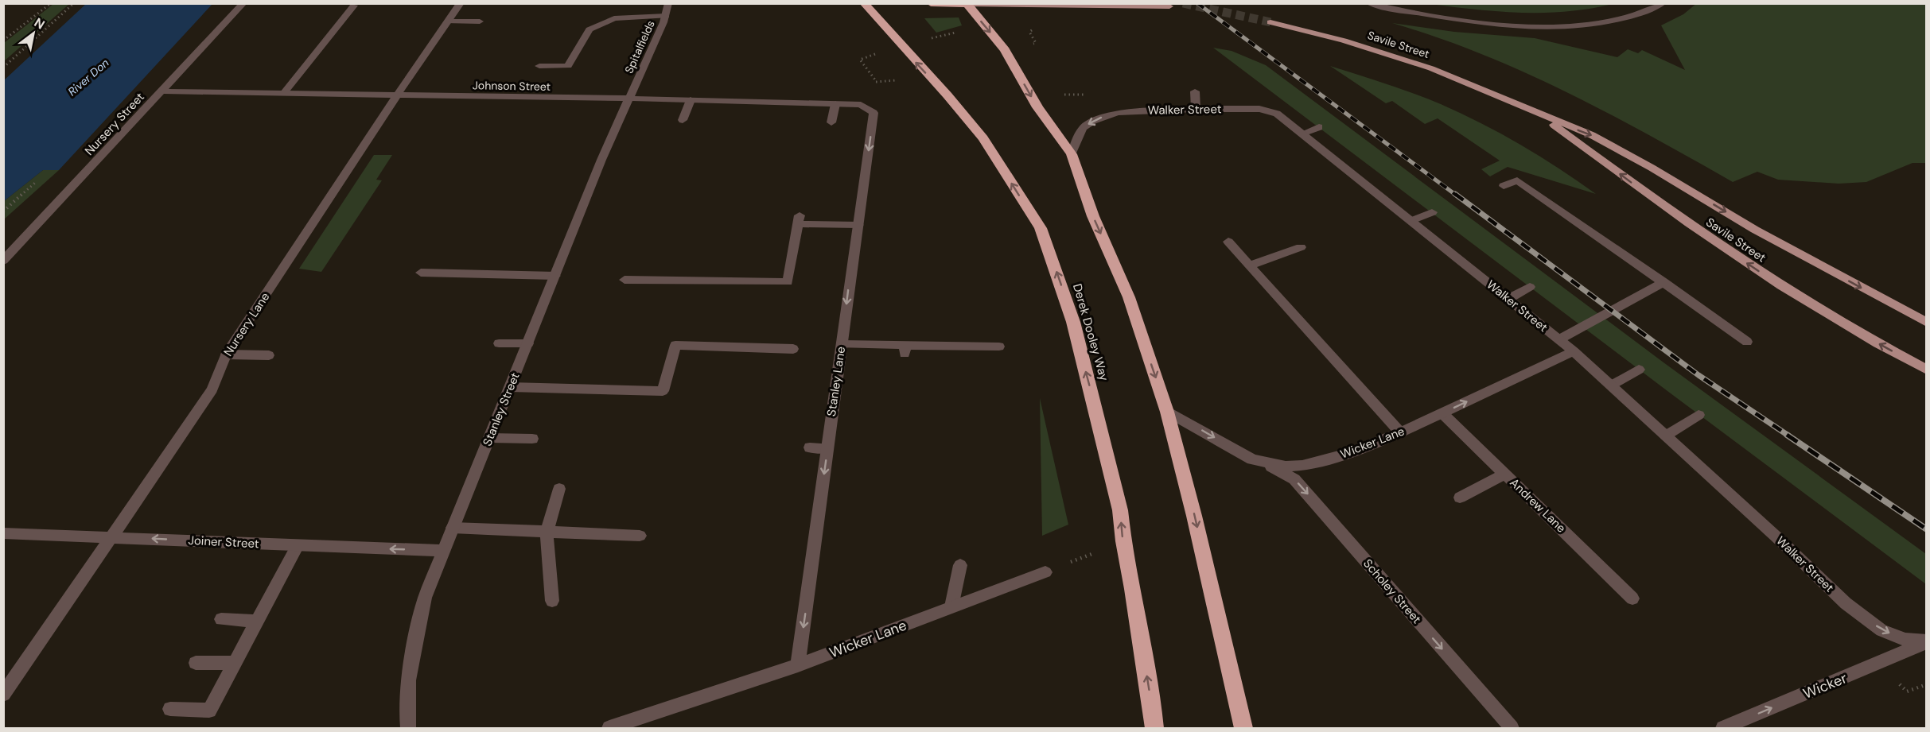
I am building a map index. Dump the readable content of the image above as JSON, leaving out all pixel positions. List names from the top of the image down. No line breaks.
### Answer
{"streets":{"highway":["Derek Dooley Way"],"main road":["Savile Street"],"street":["Spitalfields","Johnson Street","Walker Street","Nursery Street","Nursery Lane","Stanley Lane","Stanley Street","Wicker Lane","Andrew Lane","Joiner Street","Scholey Street","Wicker"]},"crossings":[["Spitalfields","Johnson Street"],["Spitalfields","Stanley Street"],["Johnson Street","Nursery Street"],["Johnson Street","Nursery Lane"],["Johnson Street","Stanley Lane"],["Johnson Street","Stanley Street"],["Walker Street","Wicker Lane"],["Walker Street","Wicker"],["Nursery Lane","Joiner Street"],["Stanley Lane","Wicker Lane"],["Stanley Street","Joiner Street"],["Wicker Lane","Andrew Lane"],["Wicker Lane","Scholey Street"]],"one_way":["Stanley Lane","Joiner Street","Scholey Street","Wicker"],"water":["River Don"],"north":"top right"}
